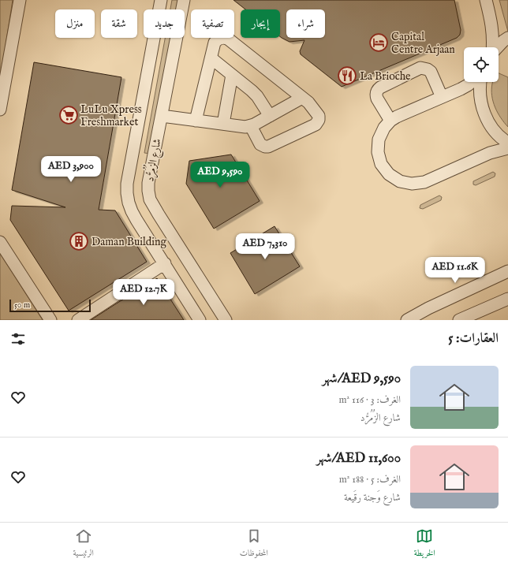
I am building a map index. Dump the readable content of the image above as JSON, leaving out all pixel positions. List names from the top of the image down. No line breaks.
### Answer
{"streets":{"street":["شارع الزُمُرُّد"]},"places":{"hotel":["Capital Centre Arjaan"],"restaurant":["La Brioche"],"supermarket":["LuLu Xpress Freshmarket"],"building":["Daman Building"]},"scale_bar":"50 m","page":{"chip":["شراء","إيجار","تصفية","جديد","شقة","منزل"],"price":["AED 3,900","AED 9,590","AED 7,310","AED 11.6K","AED 12.7K"],"scale":"50 m","heading":"العقارات: 5","list":[{"name":"AED 9,590/شهر","note":"الغرف: 3 · 116 m² · شارع الزُمُرُّد"},{"name":"AED 11,600/شهر","note":"الغرف: 5 · 188 m² · شارع وَجنة رقَيعة"}],"tabs":["الخريطة","المحفوظات","الرئيسية"]}}
